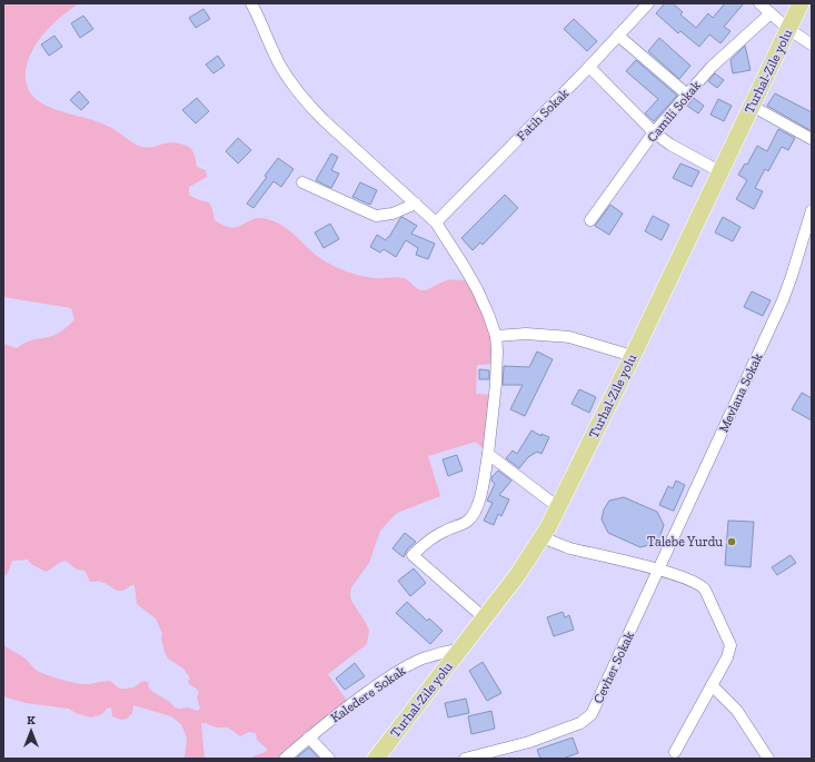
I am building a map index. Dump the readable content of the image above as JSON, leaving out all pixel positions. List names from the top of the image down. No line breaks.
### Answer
{"streets":{"main road":["Turhal-Zile yolu"],"street":["Camili Sokak","Fatih Sokak","Mevlana Sokak","Cevher Sokak","Kaledere Sokak"]},"crossings":[["Turhal-Zile yolu","Kaledere Sokak"],["Mevlana Sokak","Cevher Sokak"]],"places":["Talebe Yurdu"],"north":"top"}
